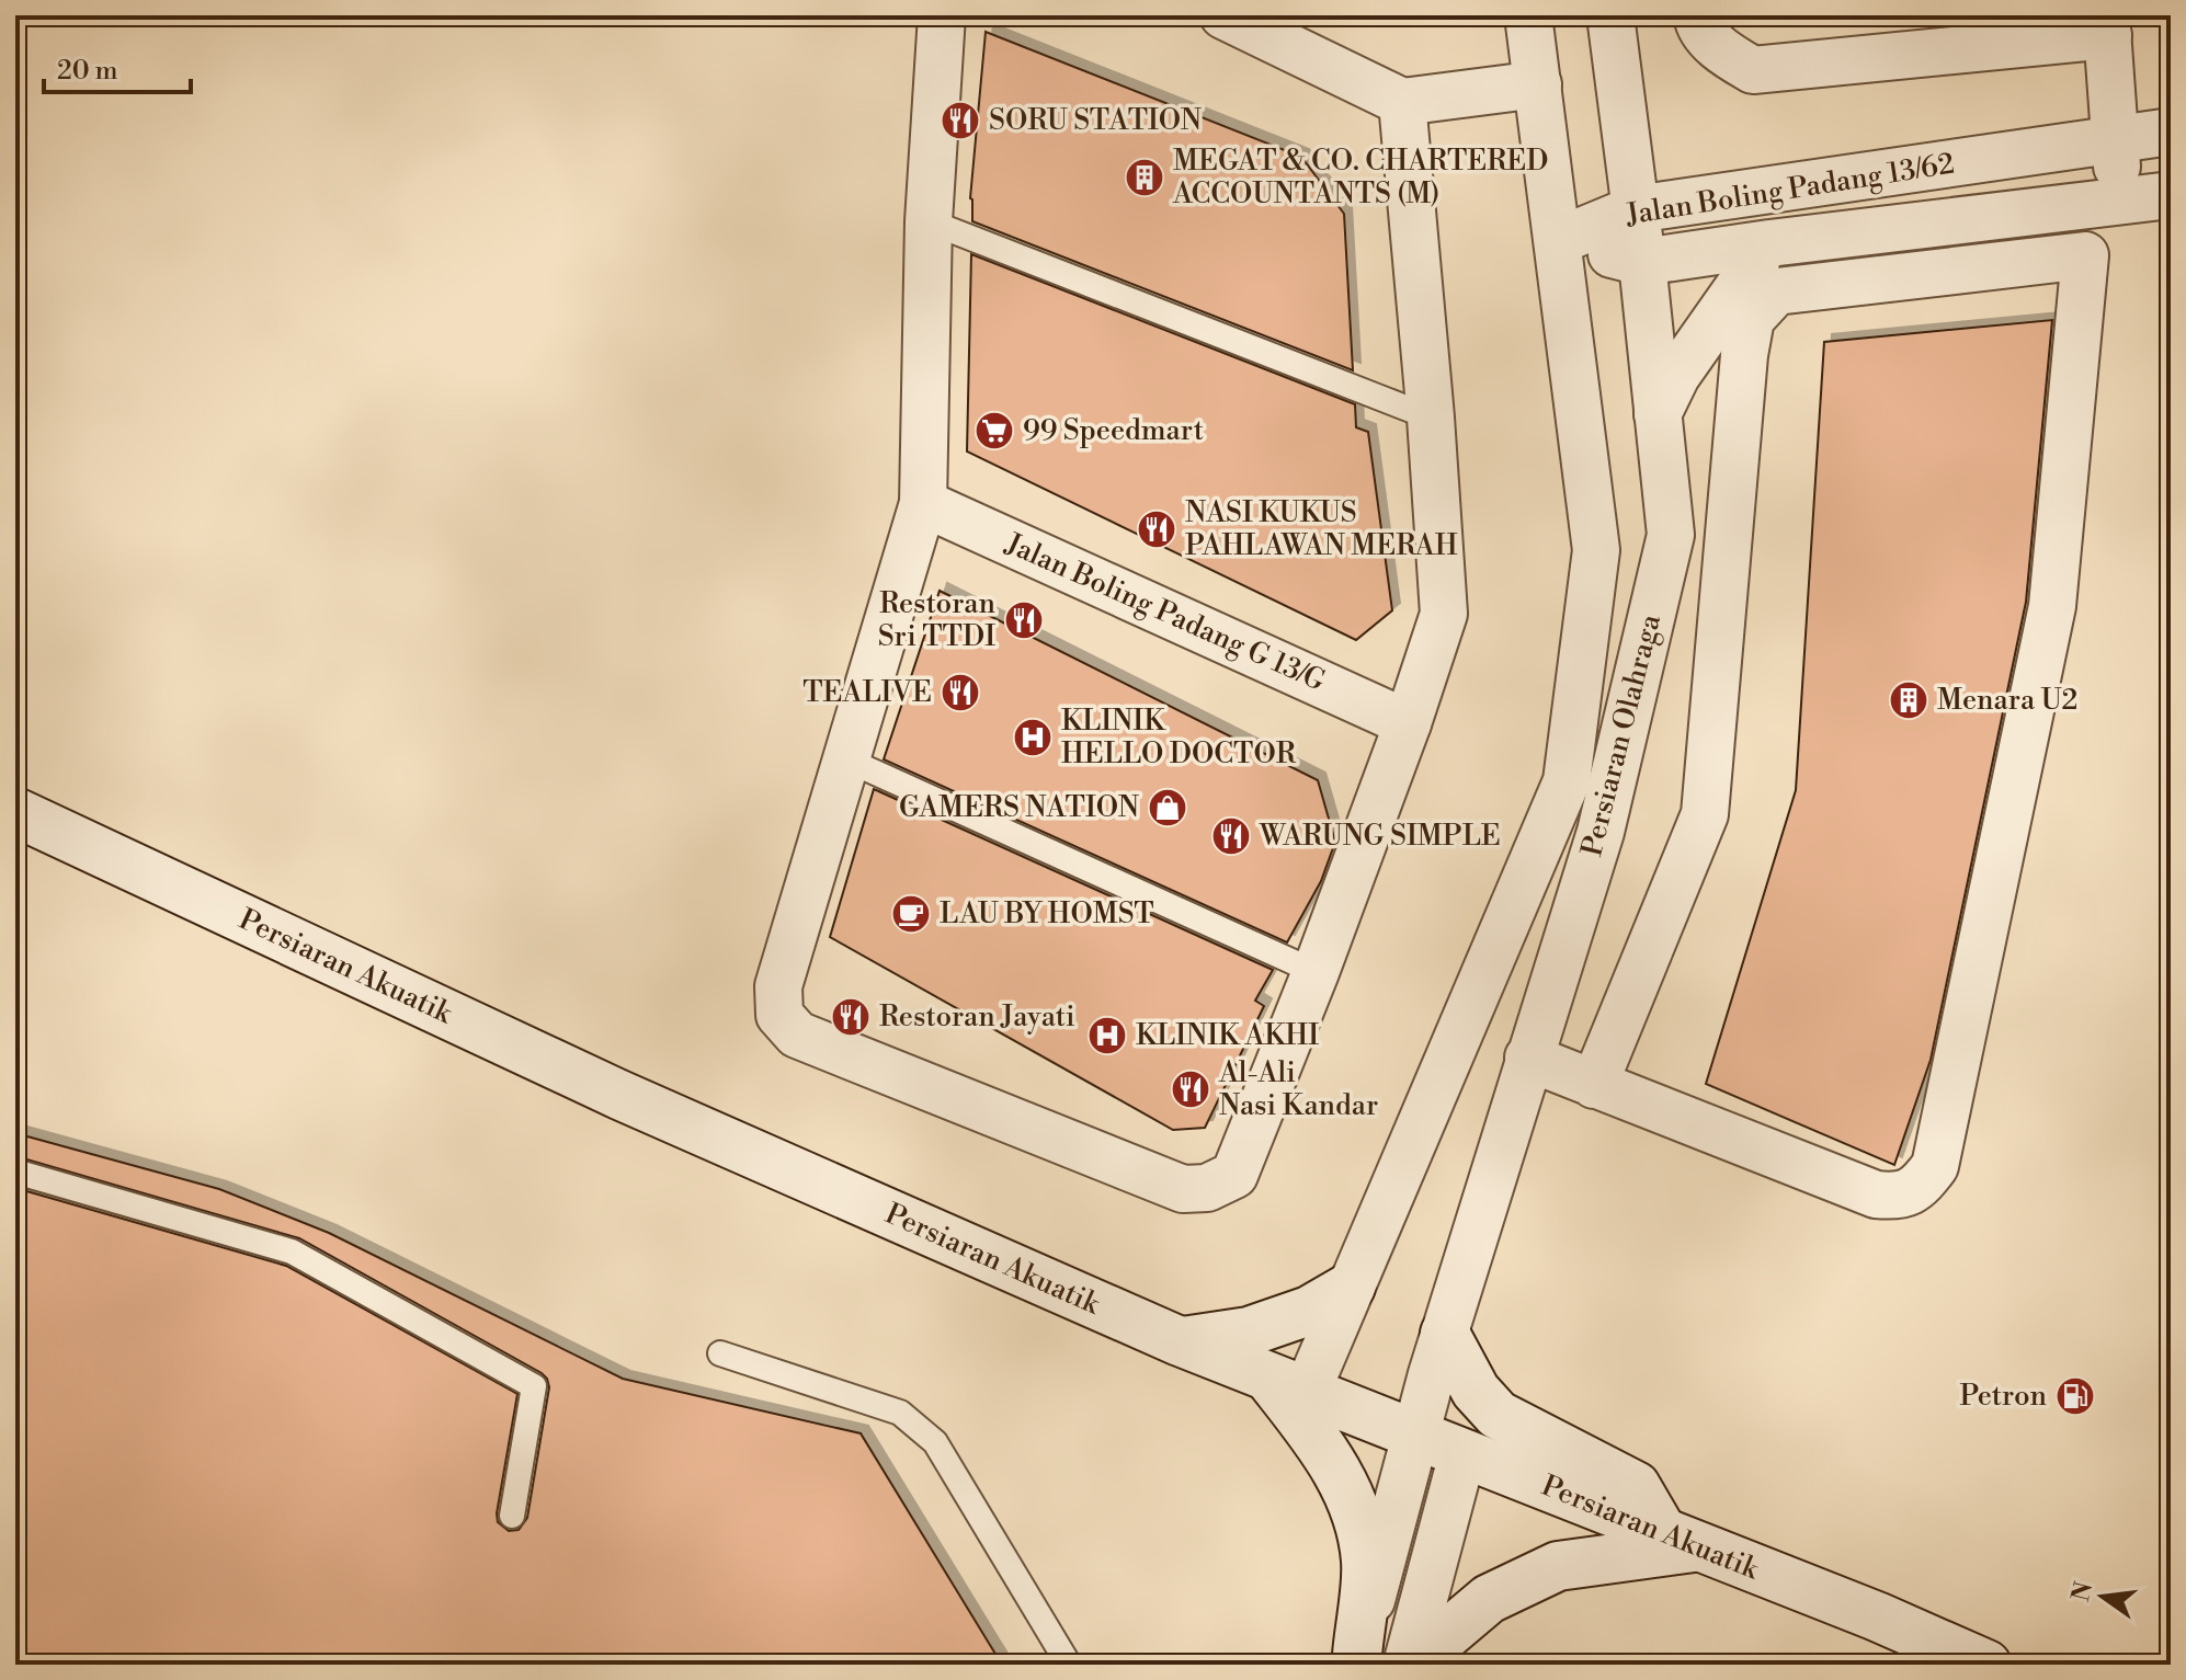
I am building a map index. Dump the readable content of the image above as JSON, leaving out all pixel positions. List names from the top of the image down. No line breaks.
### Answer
{"streets":{"street":["Jalan Boling Padang 13/62","Jalan Boling Padang G 13/G","Persiaran Olahraga","Persiaran Akuatik"]},"crossings":[["Jalan Boling Padang 13/62","Persiaran Olahraga"],["Persiaran Olahraga","Persiaran Akuatik"]],"places":{"restaurant":["SORU STATION","NASI KUKUS PAHLAWAN MERAH","Restoran Sri TTDI","TEALIVE","WARUNG SIMPLE","Restoran Jayati","Al-Ali Nasi Kandar"],"building":["MEGAT & CO. CHARTERED ACCOUNTANTS (M)","Menara U2"],"supermarket":["99 Speedmart"],"hospital":["KLINIK HELLO DOCTOR","KLINIK AKHI"],"shop":["GAMERS NATION"],"cafe":["LAU BY HOMST"],"fuel station":["Petron"]},"scale_bar":"20 m","north":"left"}
